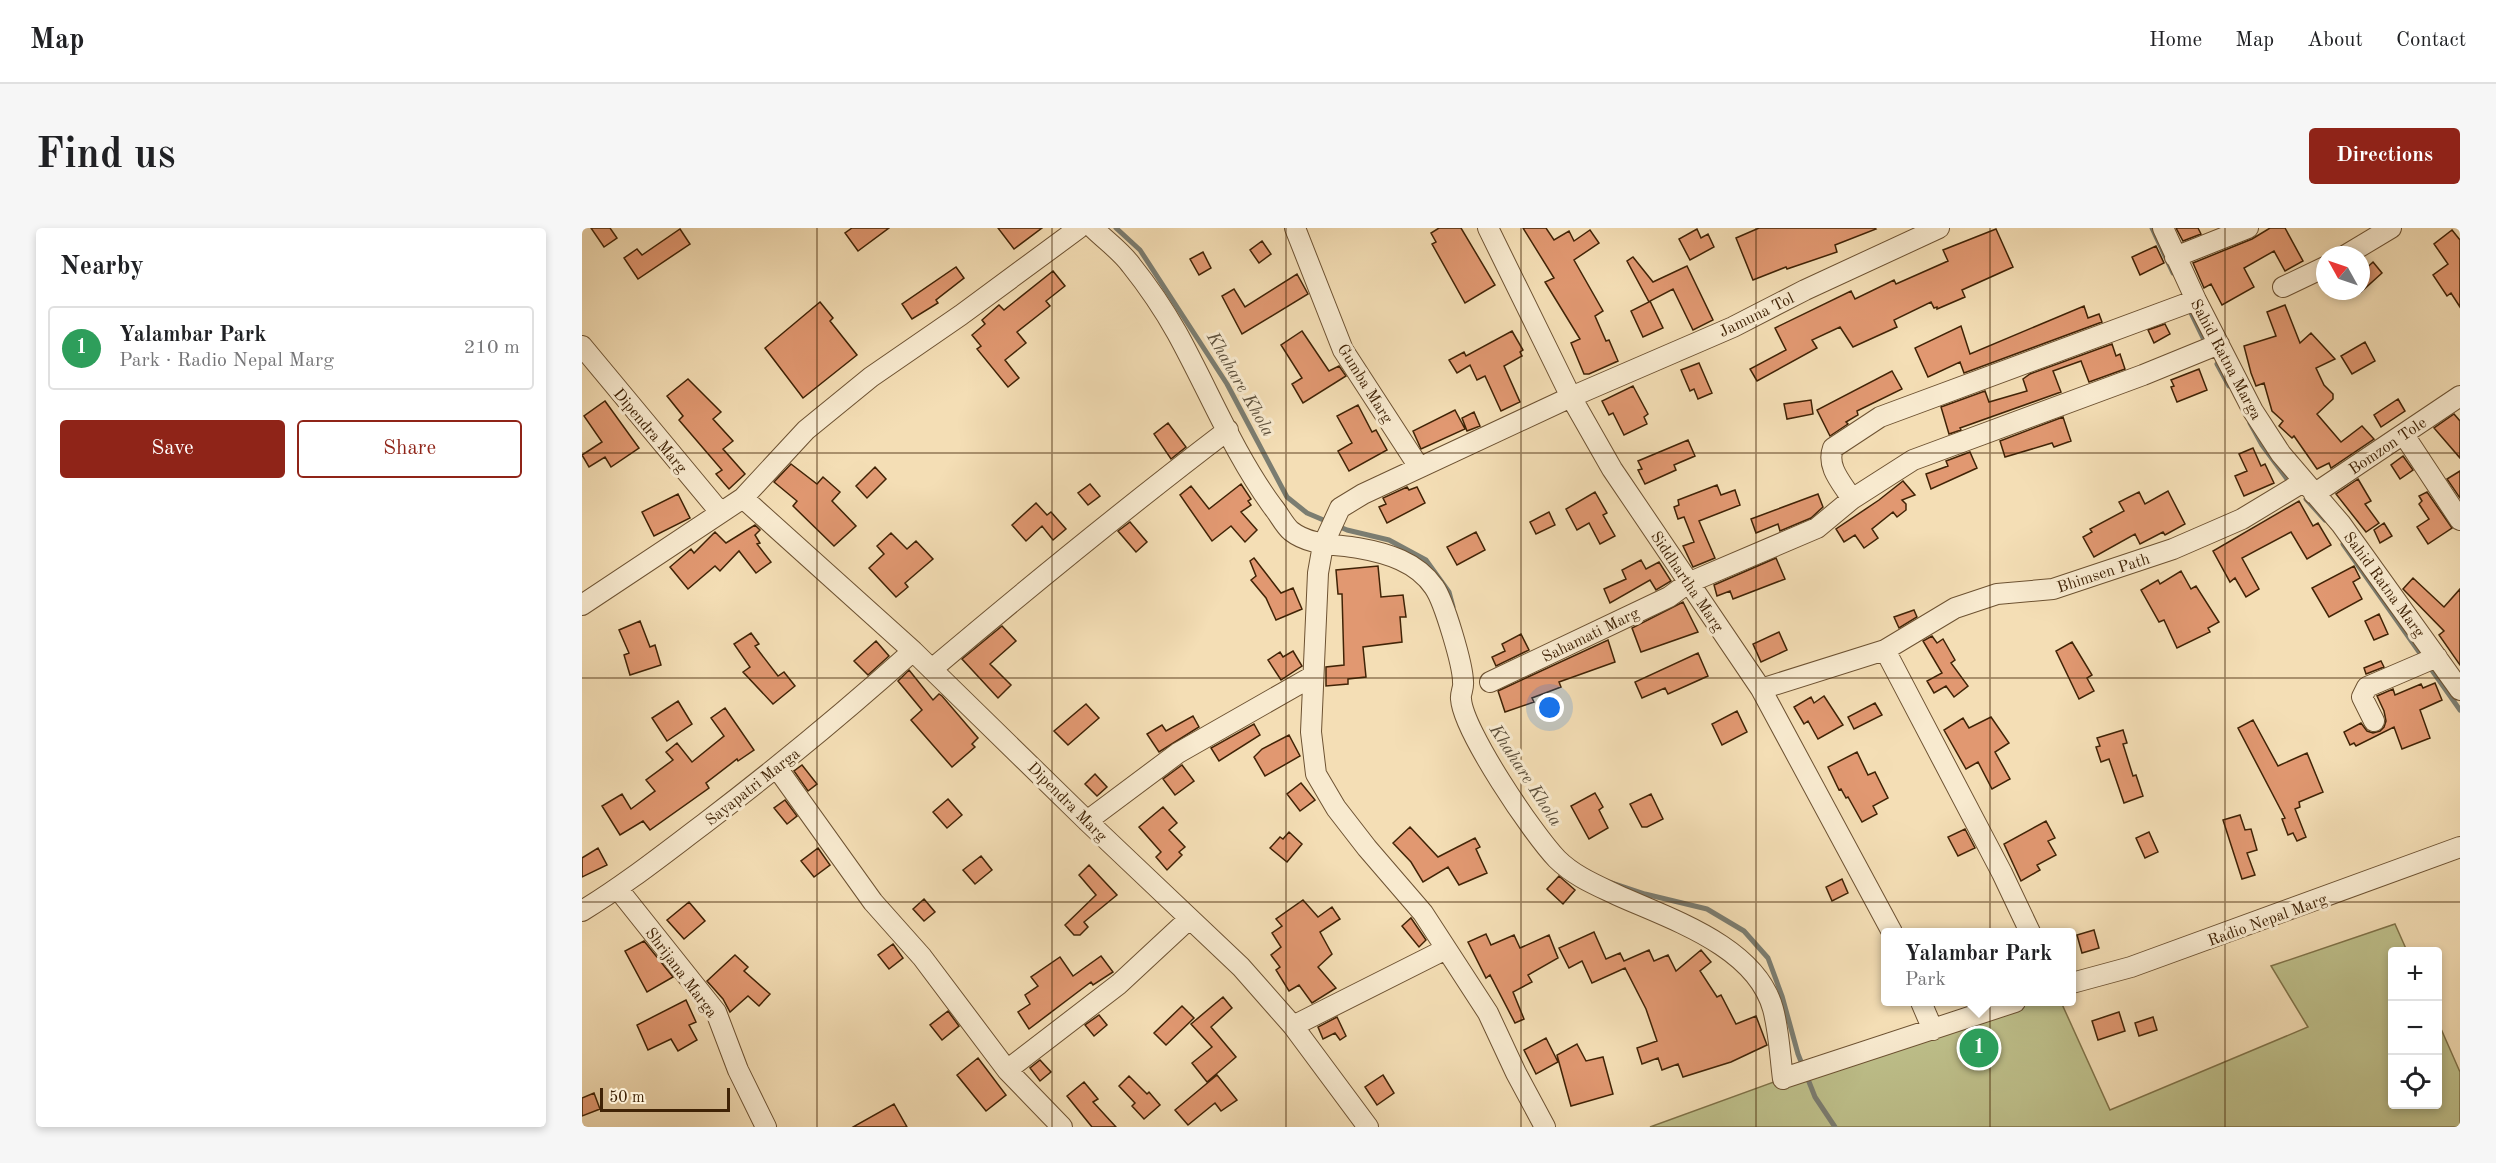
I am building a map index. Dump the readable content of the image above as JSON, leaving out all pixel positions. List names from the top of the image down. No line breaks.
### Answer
{"streets":{"street":["Jamuna Tol","Sahid Ratna Marga","Gumba Marg","Dipendra Marg","Bomzon Tole","Bhimsen Path","Siddhartha Marg","Sahid Ratna Marg","Sahamati Marg","Sayapatri Marga","Radio Nepal Marg","Shrijana Marga"]},"crossings":[["Jamuna Tol","Gumba Marg"],["Jamuna Tol","Siddhartha Marg"],["Sahid Ratna Marga","Bomzon Tole"],["Sahid Ratna Marga","Bhimsen Path"],["Sahid Ratna Marga","Sahid Ratna Marg"],["Sahid Ratna Marga","Sahamati Marg"],["Dipendra Marg","Sayapatri Marga"],["Bomzon Tole","Bhimsen Path"],["Bomzon Tole","Sahid Ratna Marg"],["Bhimsen Path","Siddhartha Marg"],["Bhimsen Path","Sahid Ratna Marg"],["Siddhartha Marg","Sahamati Marg"],["Sayapatri Marga","Shrijana Marga"]],"water":["Khahare Khola"],"scale_bar":"50 m","north":"top left","page":{"header":"Map","nav":["Home","Map","About","Contact"],"buttons":["Directions",["Save","Share"]],"title":"Find us","heading":"Nearby","list":[{"mark":"1","name":"Yalambar Park","note":"Park · Radio Nepal Marg","value":"210 m"}],"popup":["Yalambar Park","Park"],"map_buttons":["+","−"],"pins":"1","scale":"50 m"}}
